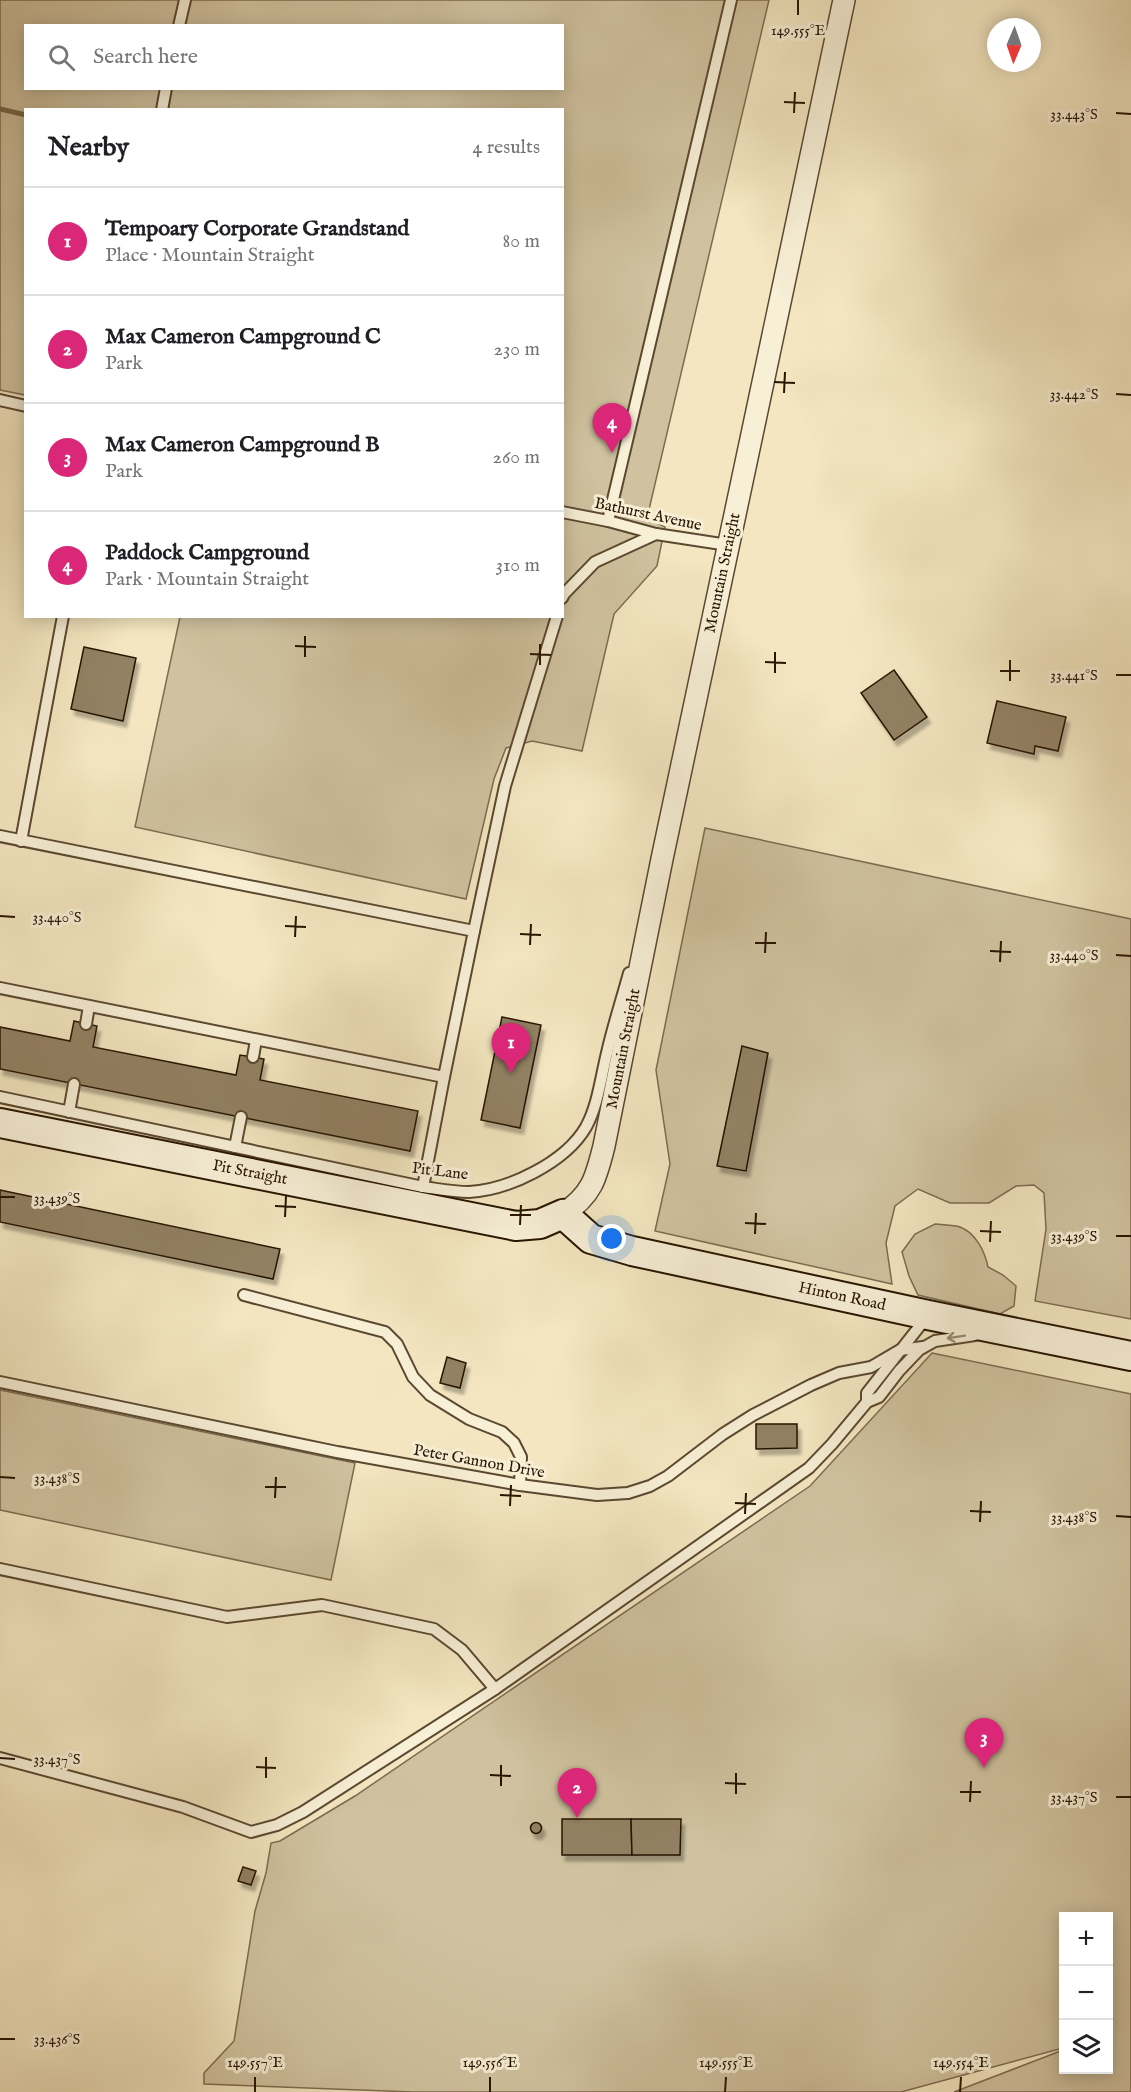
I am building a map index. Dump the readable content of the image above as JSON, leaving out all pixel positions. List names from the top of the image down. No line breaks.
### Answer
{"streets":{"street":["Mountain Straight","Pit Straight","Hinton Road"],"lane":["Bathurst Avenue","Pit Lane","Peter Gannon Drive"]},"crossings":[["Bathurst Avenue","Mountain Straight"],["Mountain Straight","Pit Lane"],["Mountain Straight","Pit Straight"],["Mountain Straight","Hinton Road"],["Pit Straight","Hinton Road"],["Hinton Road","Peter Gannon Drive"]],"north":"bottom","page":{"search":"Search here","heading":["Nearby","4 results"],"list":[{"mark":"1","name":"Tempoary Corporate Grandstand","note":"Place · Mountain Straight","value":"80 m"},{"mark":"2","name":"Max Cameron Campground C","note":"Park","value":"230 m"},{"mark":"3","name":"Max Cameron Campground B","note":"Park","value":"260 m"},{"mark":"4","name":"Paddock Campground","note":"Park · Mountain Straight","value":"310 m"}],"pins":["4","1","3","2"],"map_buttons":["+","−"]},"coordinates":["149.555°E","33.443°S","33.442°S","33.441°S","33.440°S","33.439°S","33.438°S","33.437°S","33.436°S","149.557°E","149.556°E","149.554°E"]}
